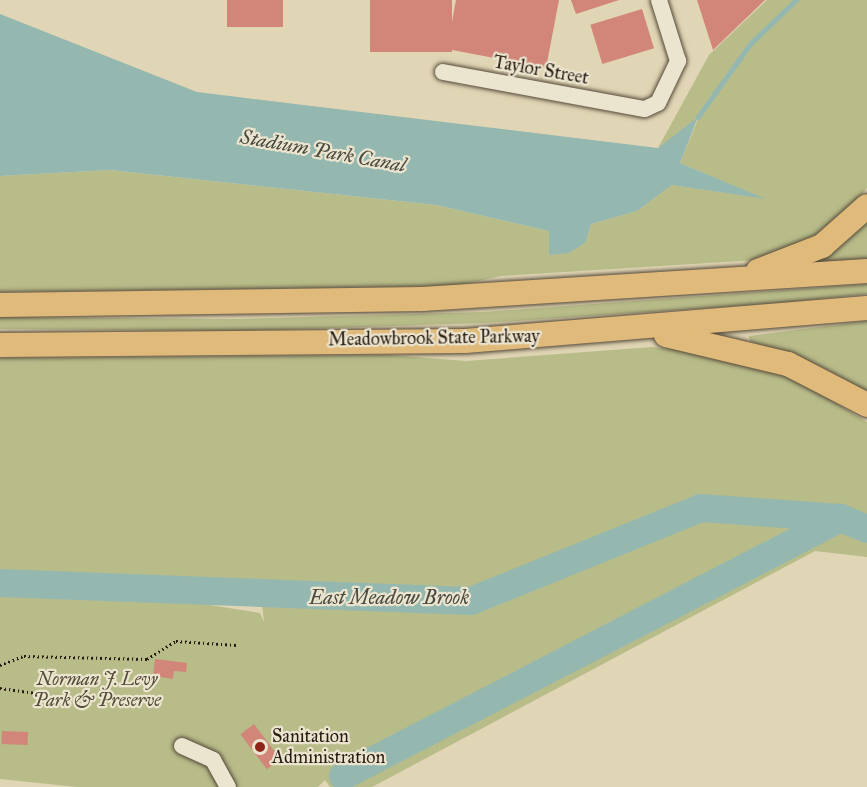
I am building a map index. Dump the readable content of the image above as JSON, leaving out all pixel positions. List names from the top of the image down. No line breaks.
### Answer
{"streets":{"highway":["Meadowbrook State Parkway"],"street":["Taylor Street"]},"water":["Stadium Park Canal","East Meadow Brook"],"parks":["Norman J. Levy Park & Preserve"],"places":["Sanitation Administration"]}
